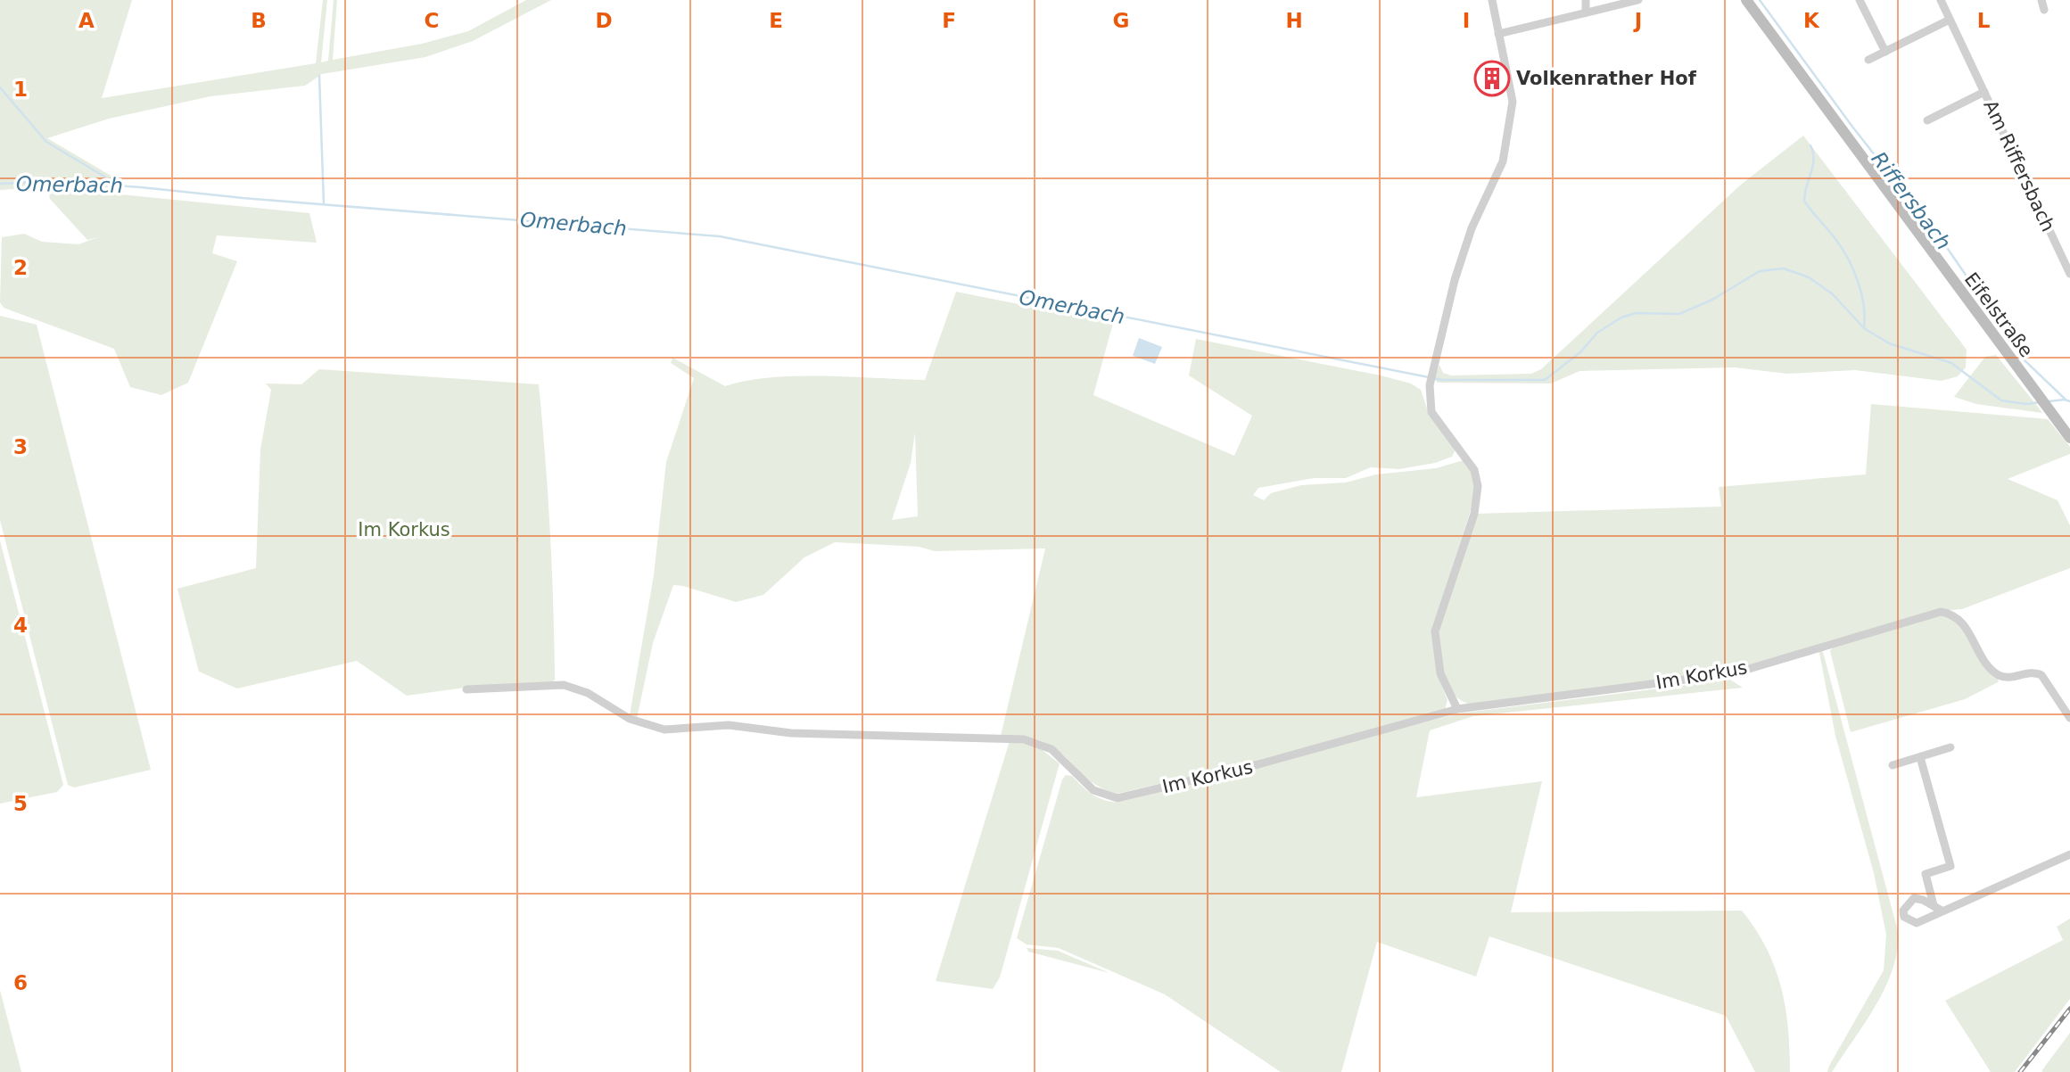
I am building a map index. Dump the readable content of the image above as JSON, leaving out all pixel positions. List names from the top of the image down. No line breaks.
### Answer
{"streets":{"main road":["Eifelstraße"],"street":["Am Riffersbach","Im Korkus"]},"water":["Omerbach","Riffersbach"],"parks":["Im Korkus"],"places":{"building":["Volkenrather Hof"]},"grid":{"columns":["A","B","C","D","E","F","G","H","I","J","K","L"],"rows":["1","2","3","4","5","6"]}}
